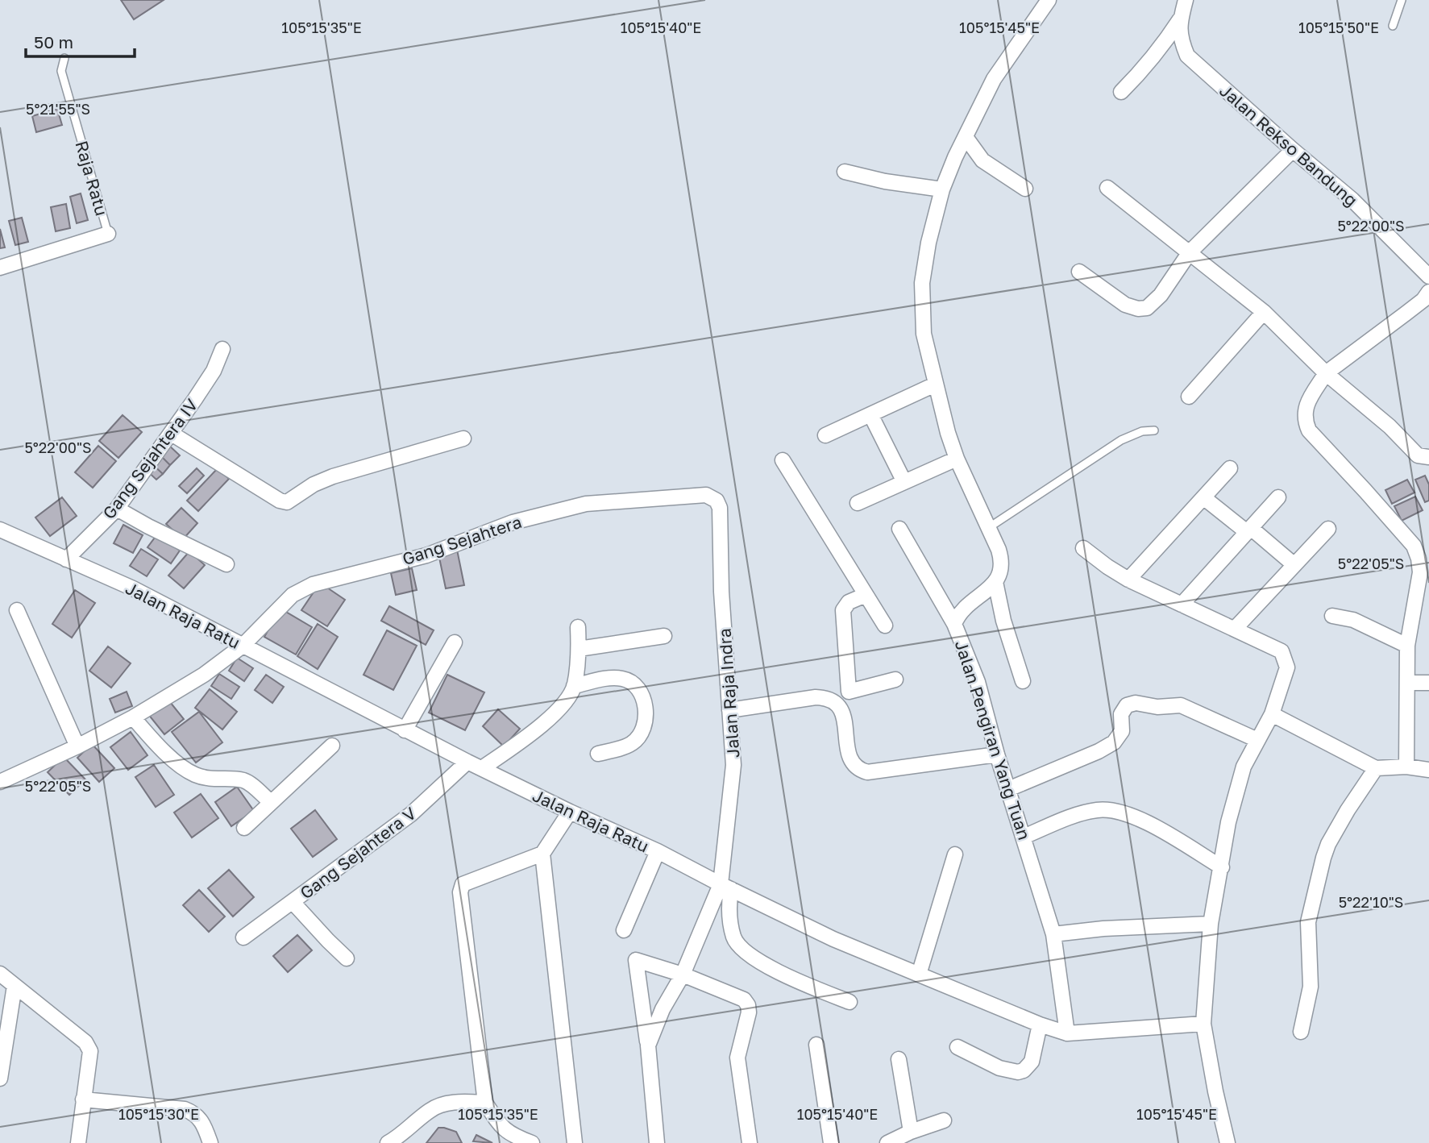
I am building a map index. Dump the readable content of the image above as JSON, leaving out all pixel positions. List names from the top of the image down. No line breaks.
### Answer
{"streets":{"street":["Jalan Rekso Bandung","Gang Sejahtera IV","Gang Sejahtera","Jalan Raja Ratu","Jalan Raja Indra","Jalan Pengiran Yang Tuan","Gang Sejahtera V"],"lane":["Raja Ratu"]},"crossings":[["Gang Sejahtera IV","Jalan Raja Ratu"],["Gang Sejahtera","Jalan Raja Ratu"],["Gang Sejahtera","Jalan Raja Indra"],["Jalan Raja Ratu","Jalan Raja Indra"],["Jalan Raja Ratu","Jalan Pengiran Yang Tuan"],["Jalan Raja Ratu","Gang Sejahtera V"]],"scale_bar":"50 m","coordinates":["105°15'35\"E","105°15'40\"E","105°15'45\"E","105°15'50\"E","5°21'55\"S","5°22'00\"S","5°22'05\"S","5°22'10\"S","105°15'30\"E"]}
